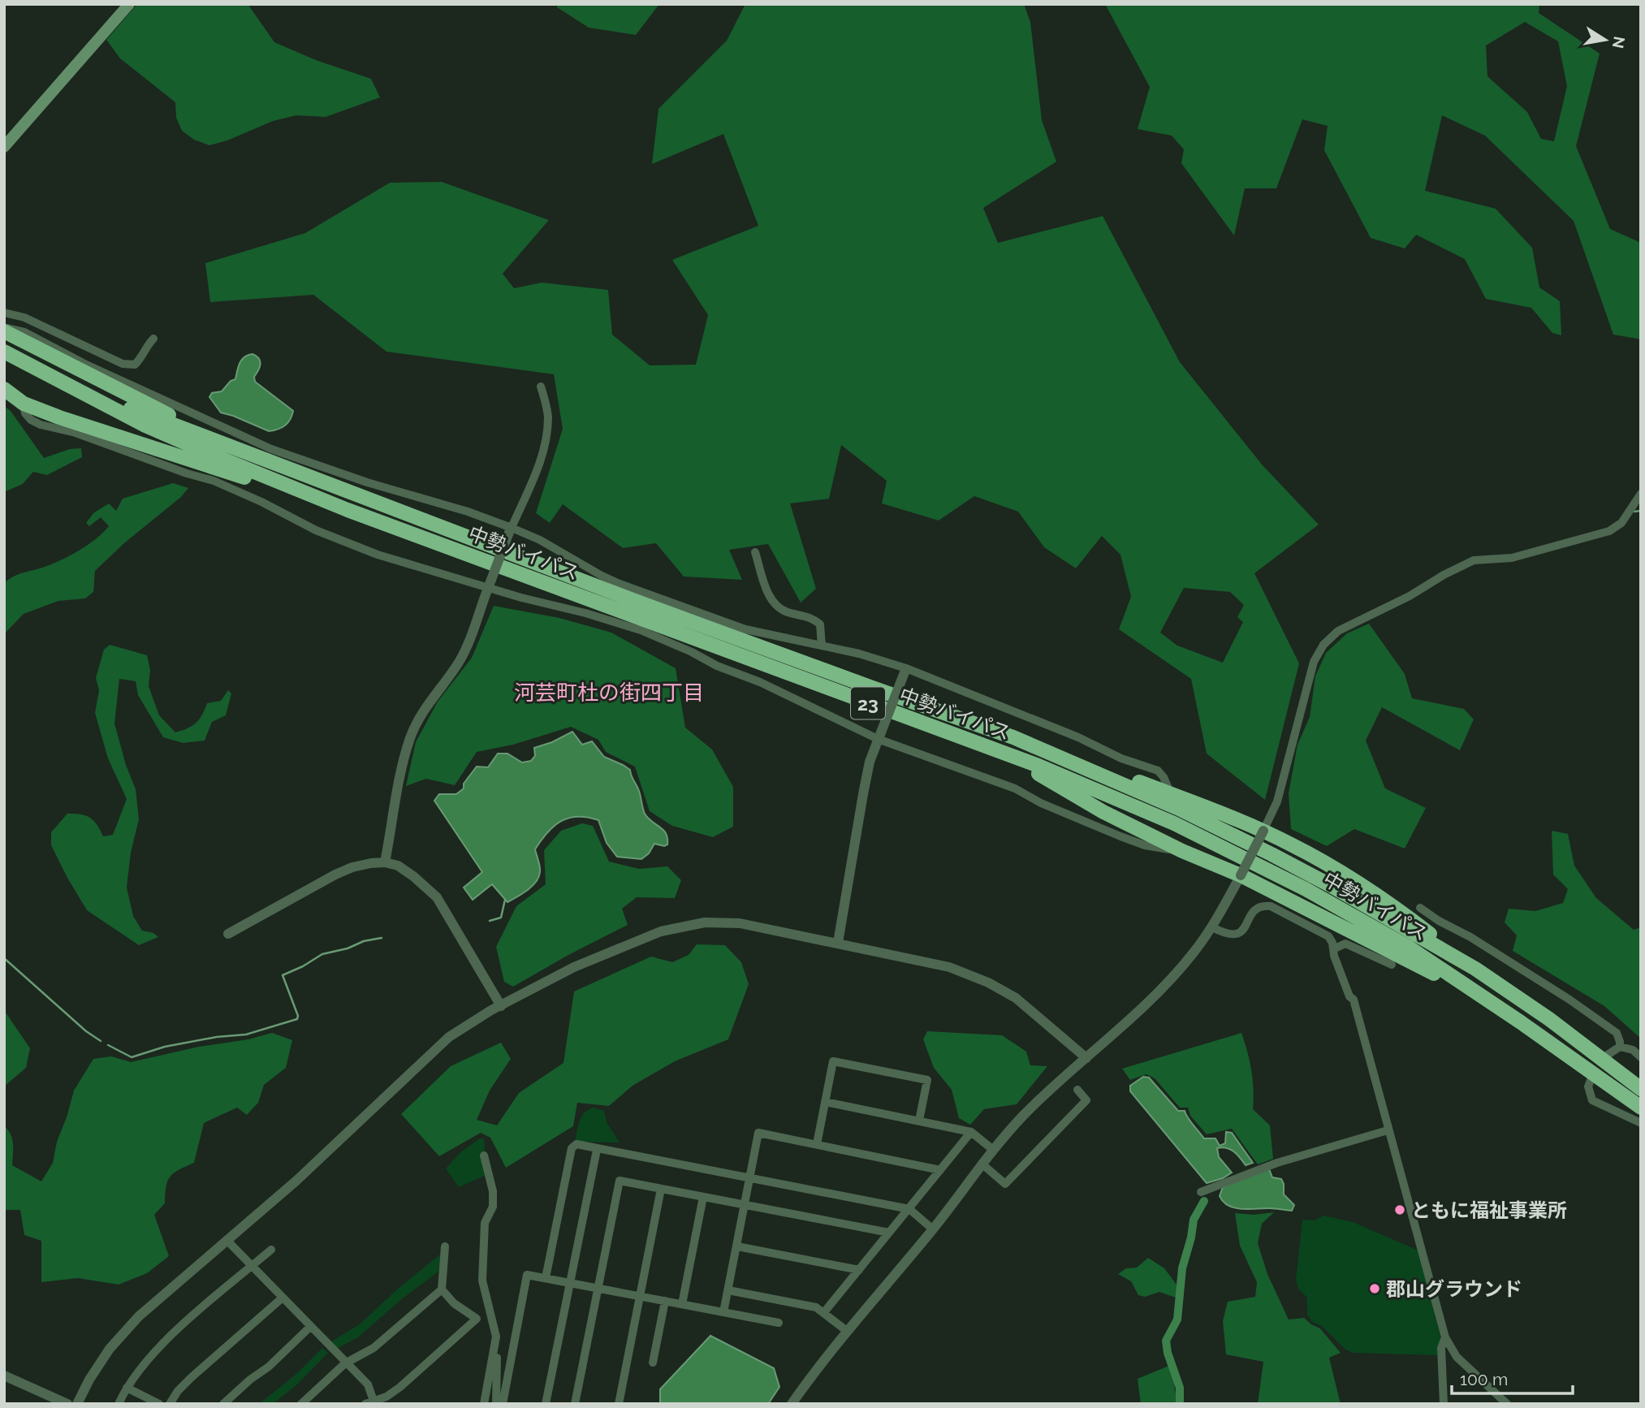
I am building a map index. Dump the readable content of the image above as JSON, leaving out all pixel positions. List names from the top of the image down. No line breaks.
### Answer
{"streets":{"highway":["中勢バイパス","23"]},"districts":["河芸町杜の街四丁目"],"places":["ともに福祉事業所","郡山グラウンド"],"scale_bar":"100 m","north":"right"}
